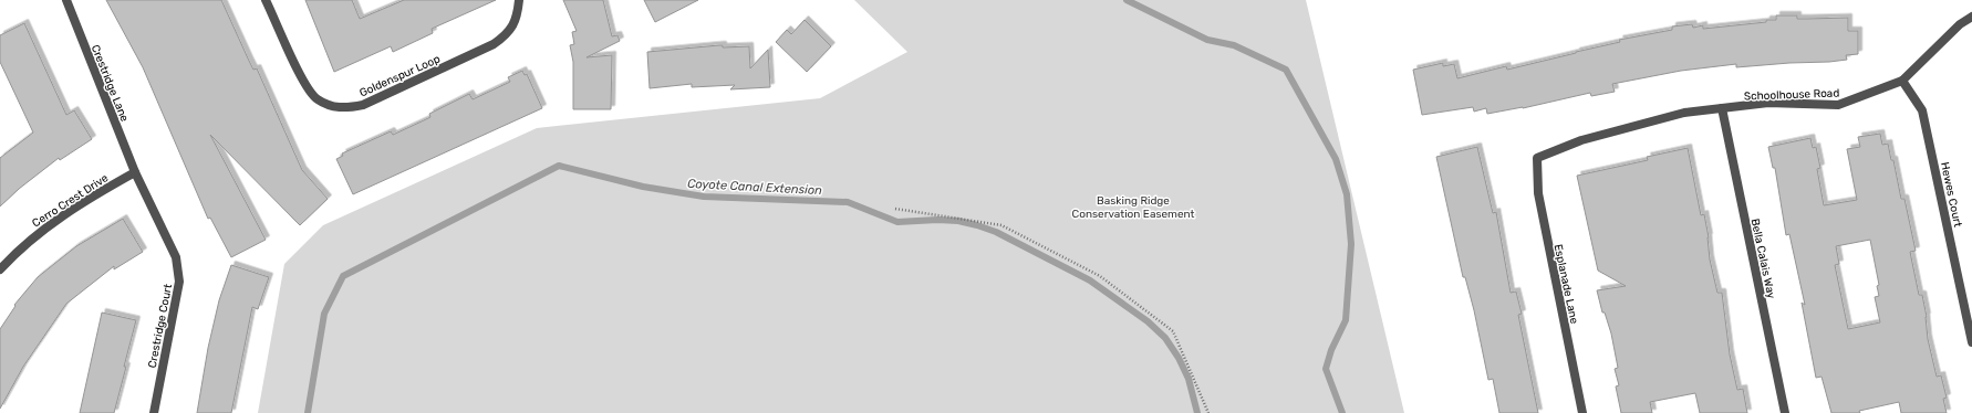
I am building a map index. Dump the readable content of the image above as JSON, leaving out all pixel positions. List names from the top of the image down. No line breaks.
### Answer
{"streets":{"street":["Goldenspur Loop","Crestridge Lane","Schoolhouse Road","Hewes Court","Cerro Crest Drive","Bella Calais Way","Esplanade Lane","Crestridge Court"]},"crossings":[["Crestridge Lane","Cerro Crest Drive"],["Crestridge Lane","Crestridge Court"],["Schoolhouse Road","Hewes Court"],["Schoolhouse Road","Bella Calais Way"],["Schoolhouse Road","Esplanade Lane"],["Cerro Crest Drive","Crestridge Court"]],"water":["Coyote Canal Extension"],"parks":["Basking Ridge Conservation Easement"]}
